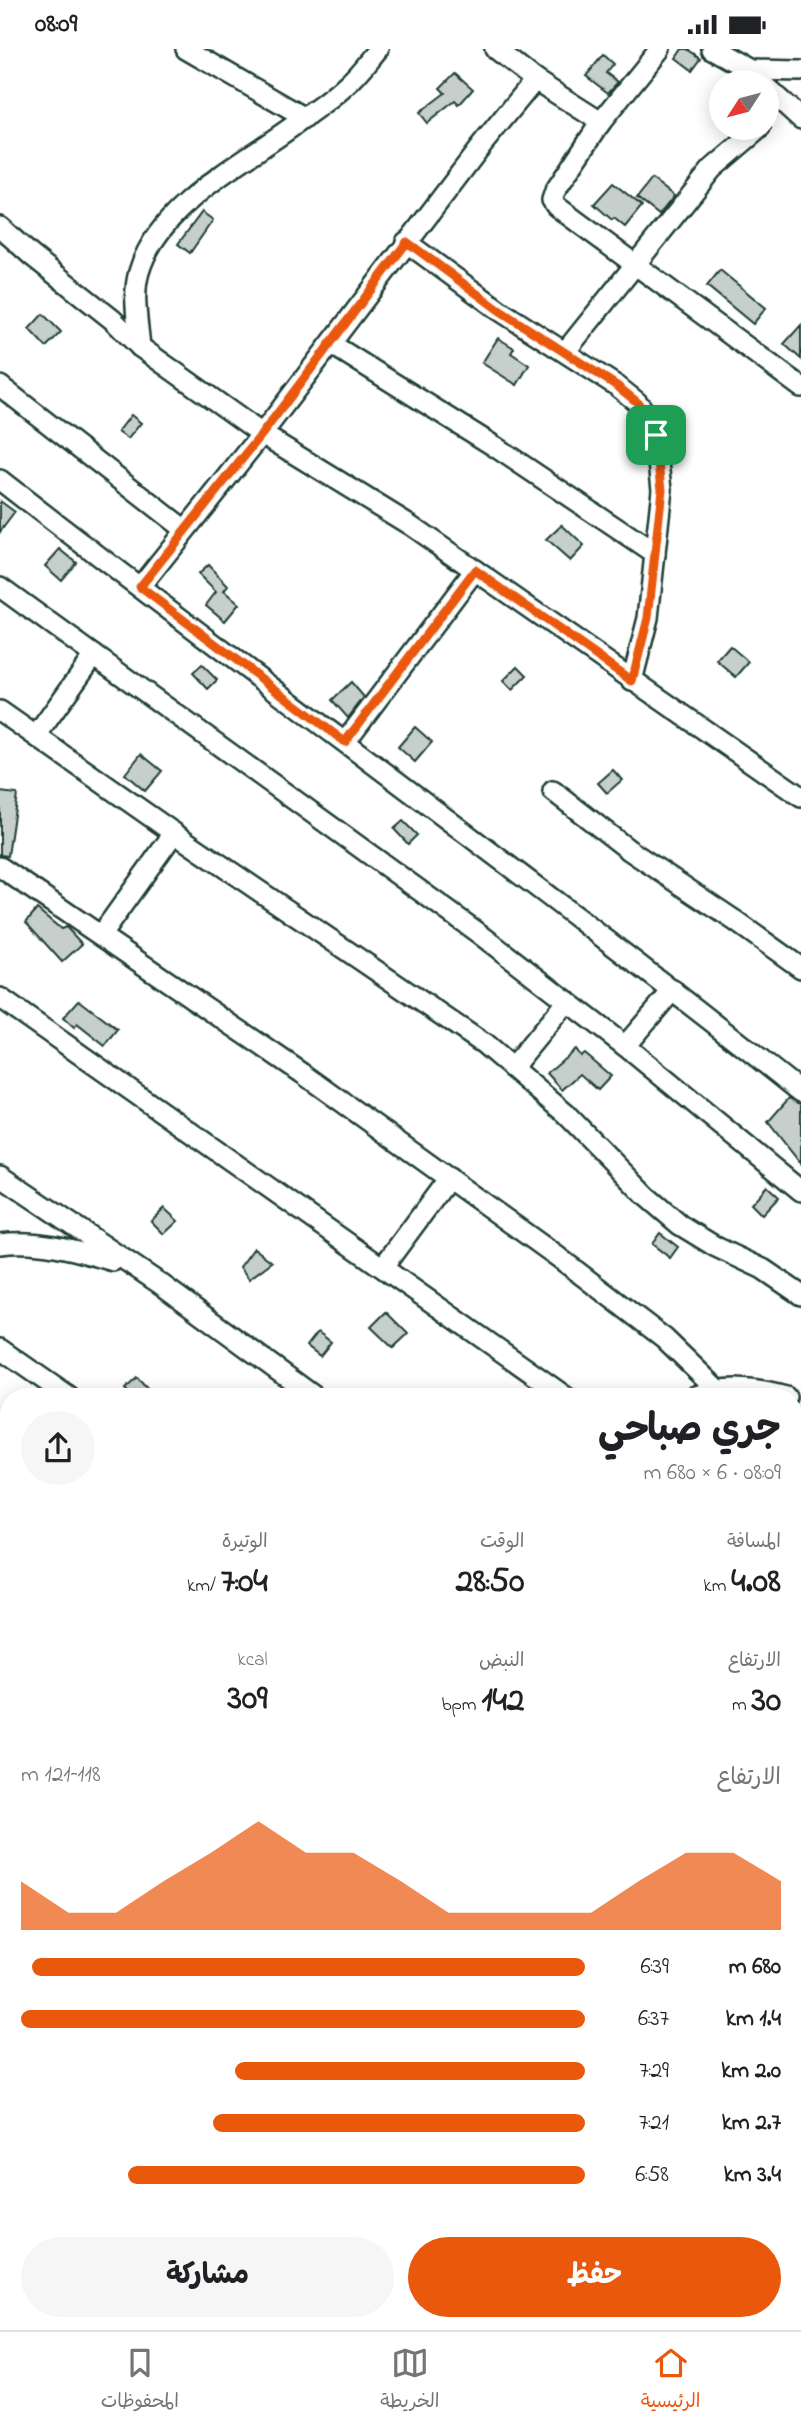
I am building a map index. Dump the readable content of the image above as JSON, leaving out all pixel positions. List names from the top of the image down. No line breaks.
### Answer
{"north":"bottom left","page":{"status":"08:09","heading":["جري صباحي","08:09 · 6 × 680 m"],"stats":[["المسافة","4.08 km"],["الوقت","28:50"],["الوتيرة","7:04 /km"],["الارتفاع","30 m"],["النبض","142 bpm"],["kcal","309"]],"chart":["الارتفاع","118–121 m"],"list":[{"name":"680 m","note":"6:39"},{"name":"1.4 km","note":"6:37"},{"name":"2.0 km","note":"7:29"},{"name":"2.7 km","note":"7:21"},{"name":"3.4 km","note":"6:58"}],"buttons":["حفظ","مشاركة"],"tabs":["الرئيسية","الخريطة","المحفوظات"]}}
